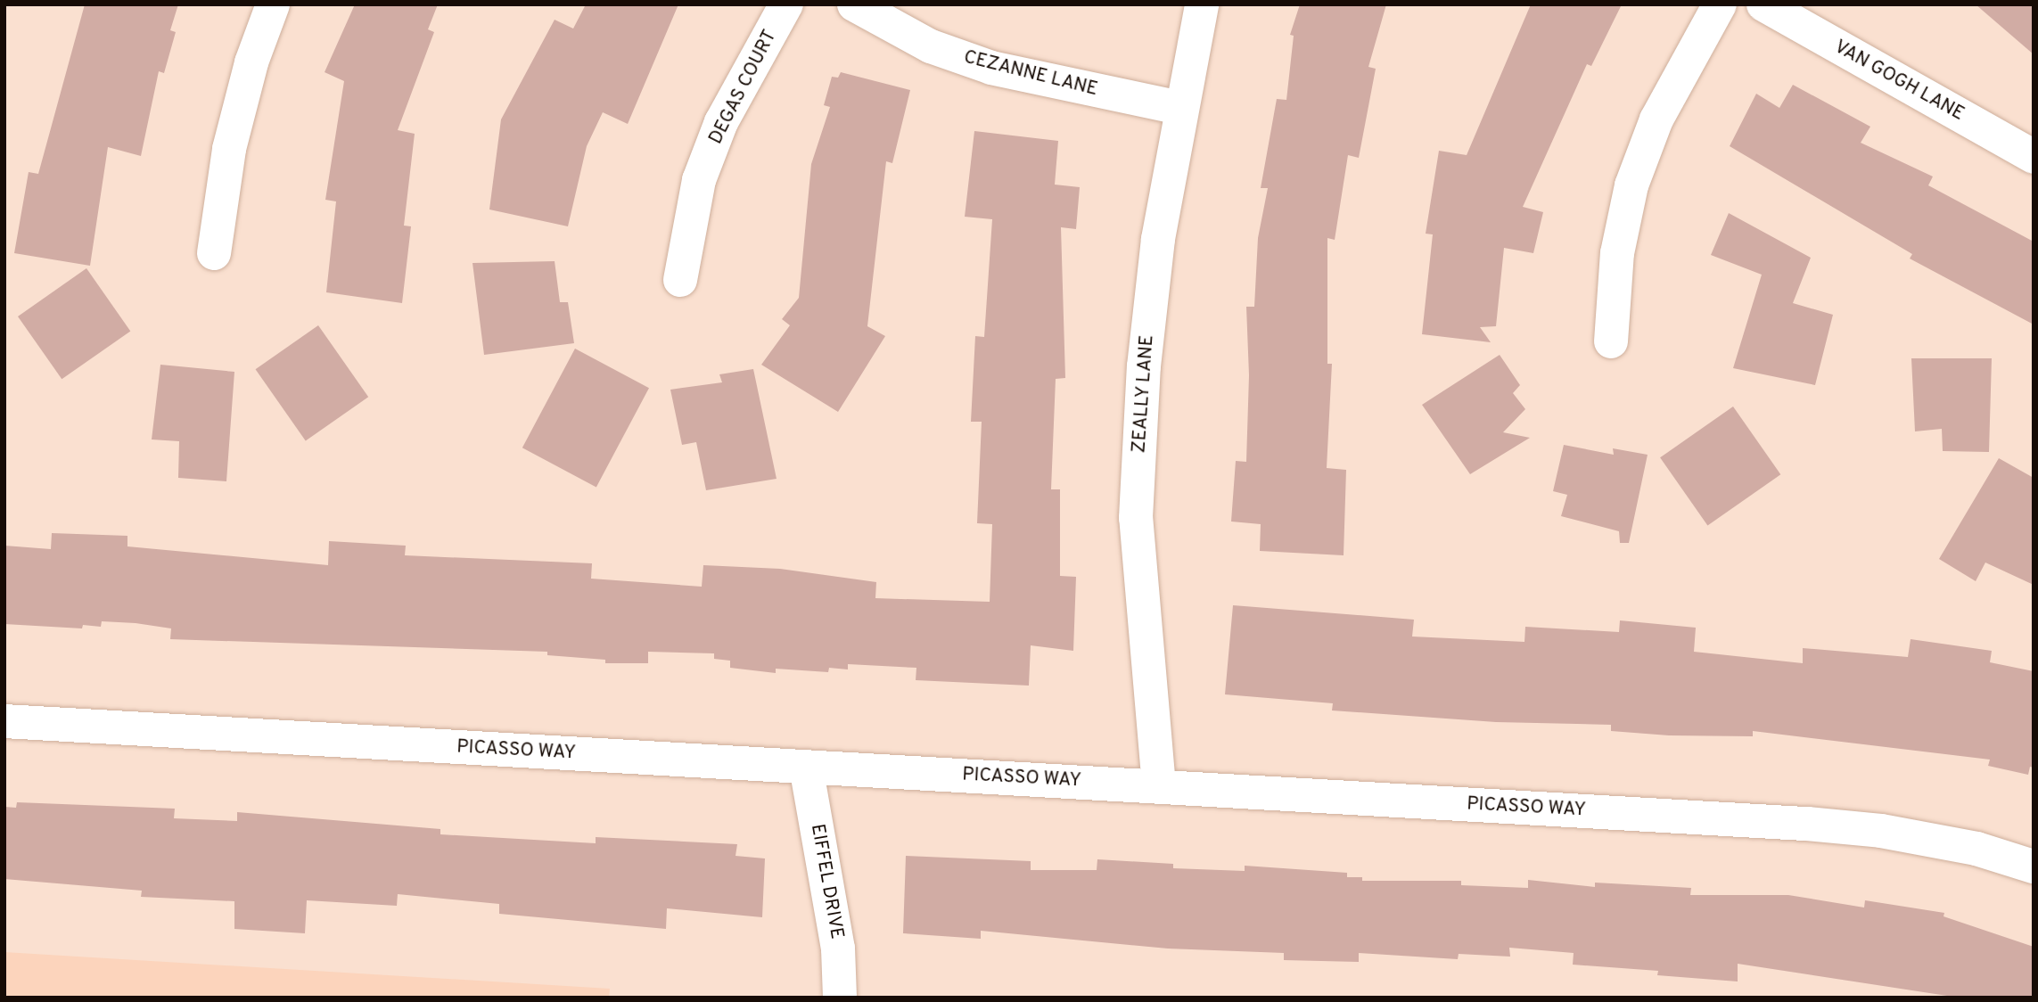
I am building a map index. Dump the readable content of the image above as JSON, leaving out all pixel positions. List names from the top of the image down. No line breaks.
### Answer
{"streets":{"street":["CEZANNE LANE","VAN GOGH LANE","DEGAS COURT","ZEALLY LANE","PICASSO WAY","EIFFEL DRIVE"]},"crossings":[["CEZANNE LANE","ZEALLY LANE"],["ZEALLY LANE","PICASSO WAY"],["PICASSO WAY","EIFFEL DRIVE"]]}
